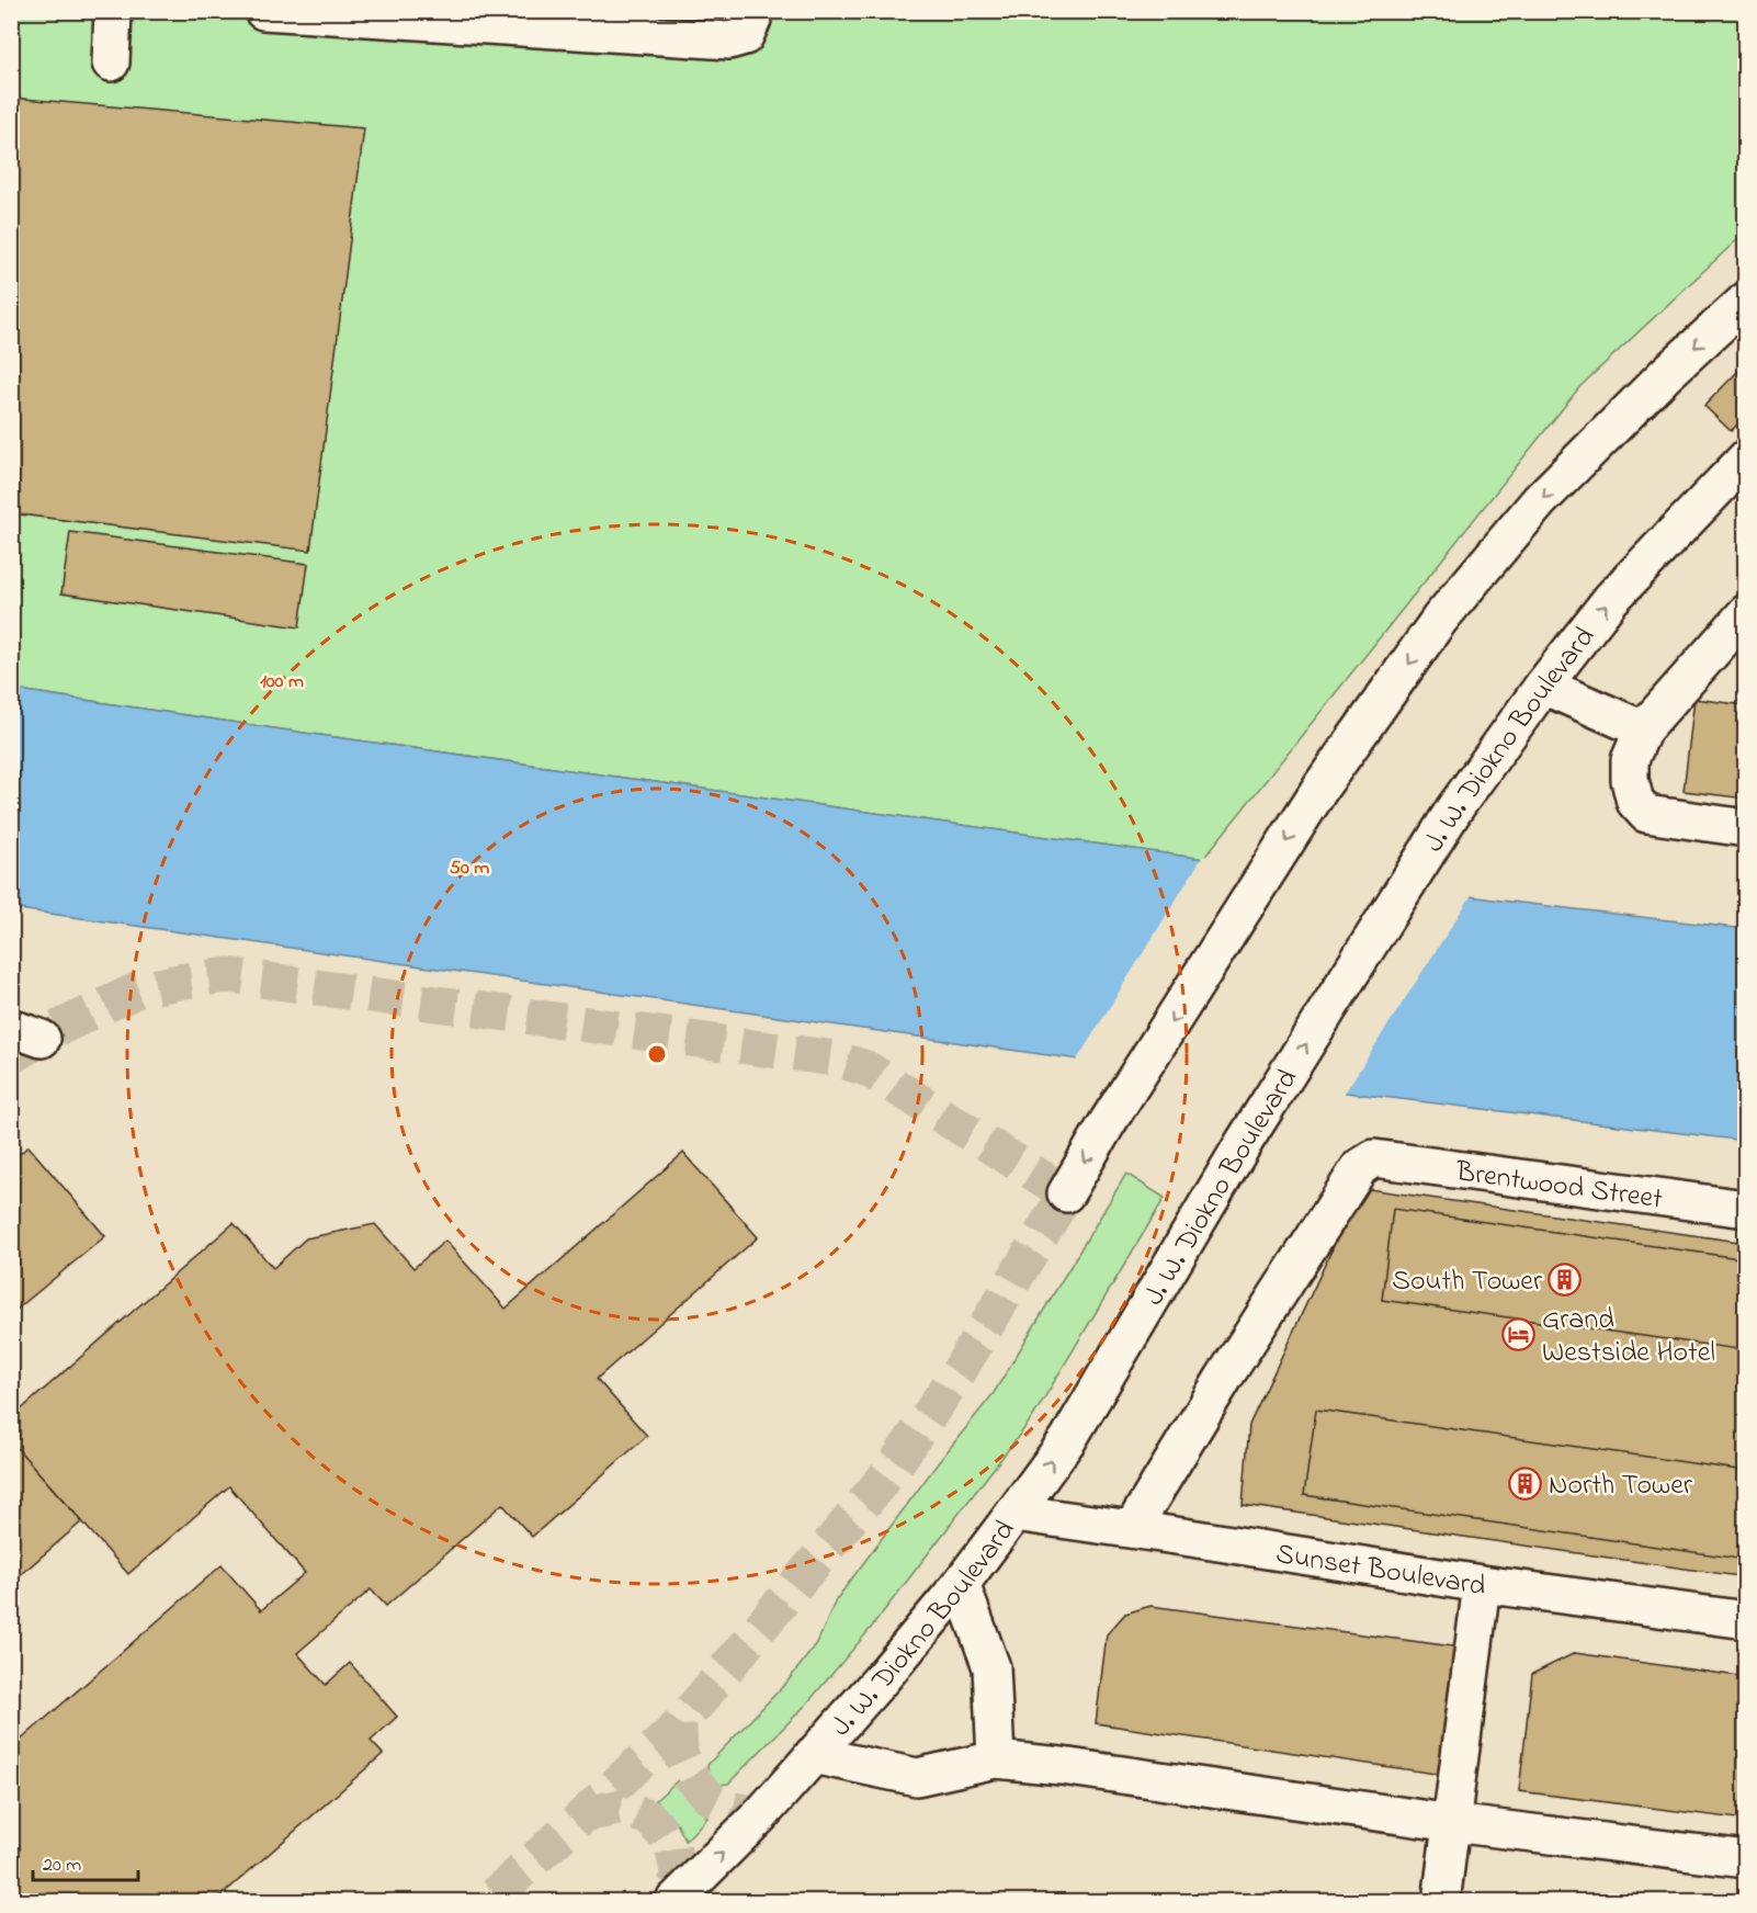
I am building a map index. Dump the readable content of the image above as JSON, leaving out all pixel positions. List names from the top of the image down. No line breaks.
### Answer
{"streets":{"street":["J. W. Diokno Boulevard","Brentwood Street","Sunset Boulevard"]},"crossings":[["J. W. Diokno Boulevard","Sunset Boulevard"],["Brentwood Street","Sunset Boulevard"]],"places":{"building":["South Tower","North Tower"],"hotel":["Grand Westside Hotel"]},"scale_bar":"20 m","rings":["100 m","50 m"]}
